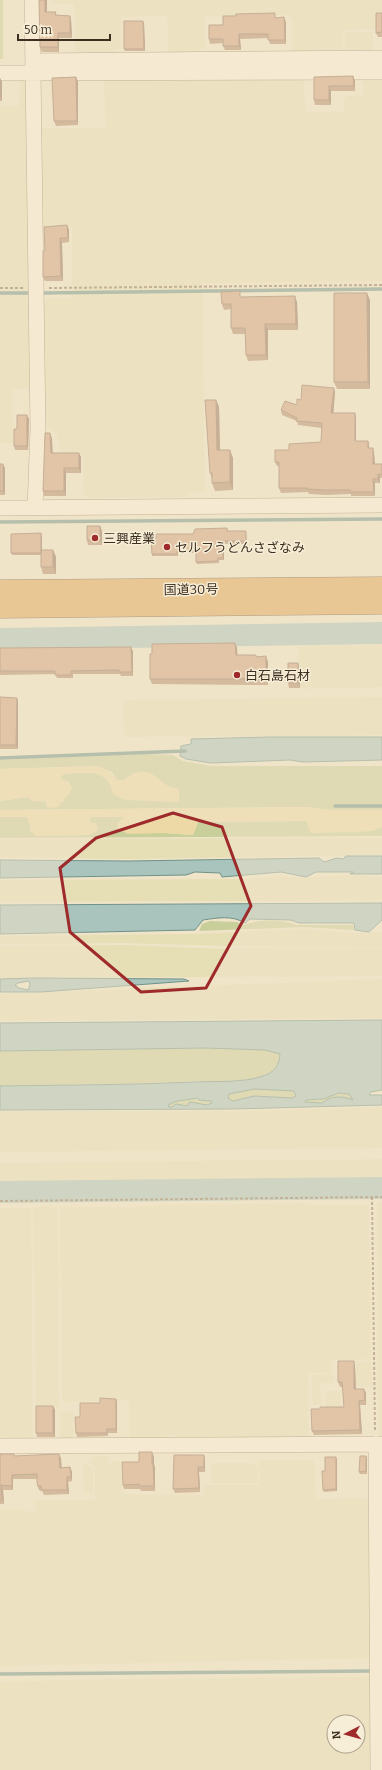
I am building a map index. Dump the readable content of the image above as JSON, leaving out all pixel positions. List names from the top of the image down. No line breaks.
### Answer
{"streets":{"highway":["国道30号"]},"places":["三興産業","セルフうどんさざなみ","白石島石材"],"scale_bar":"50 m","north":"left"}
